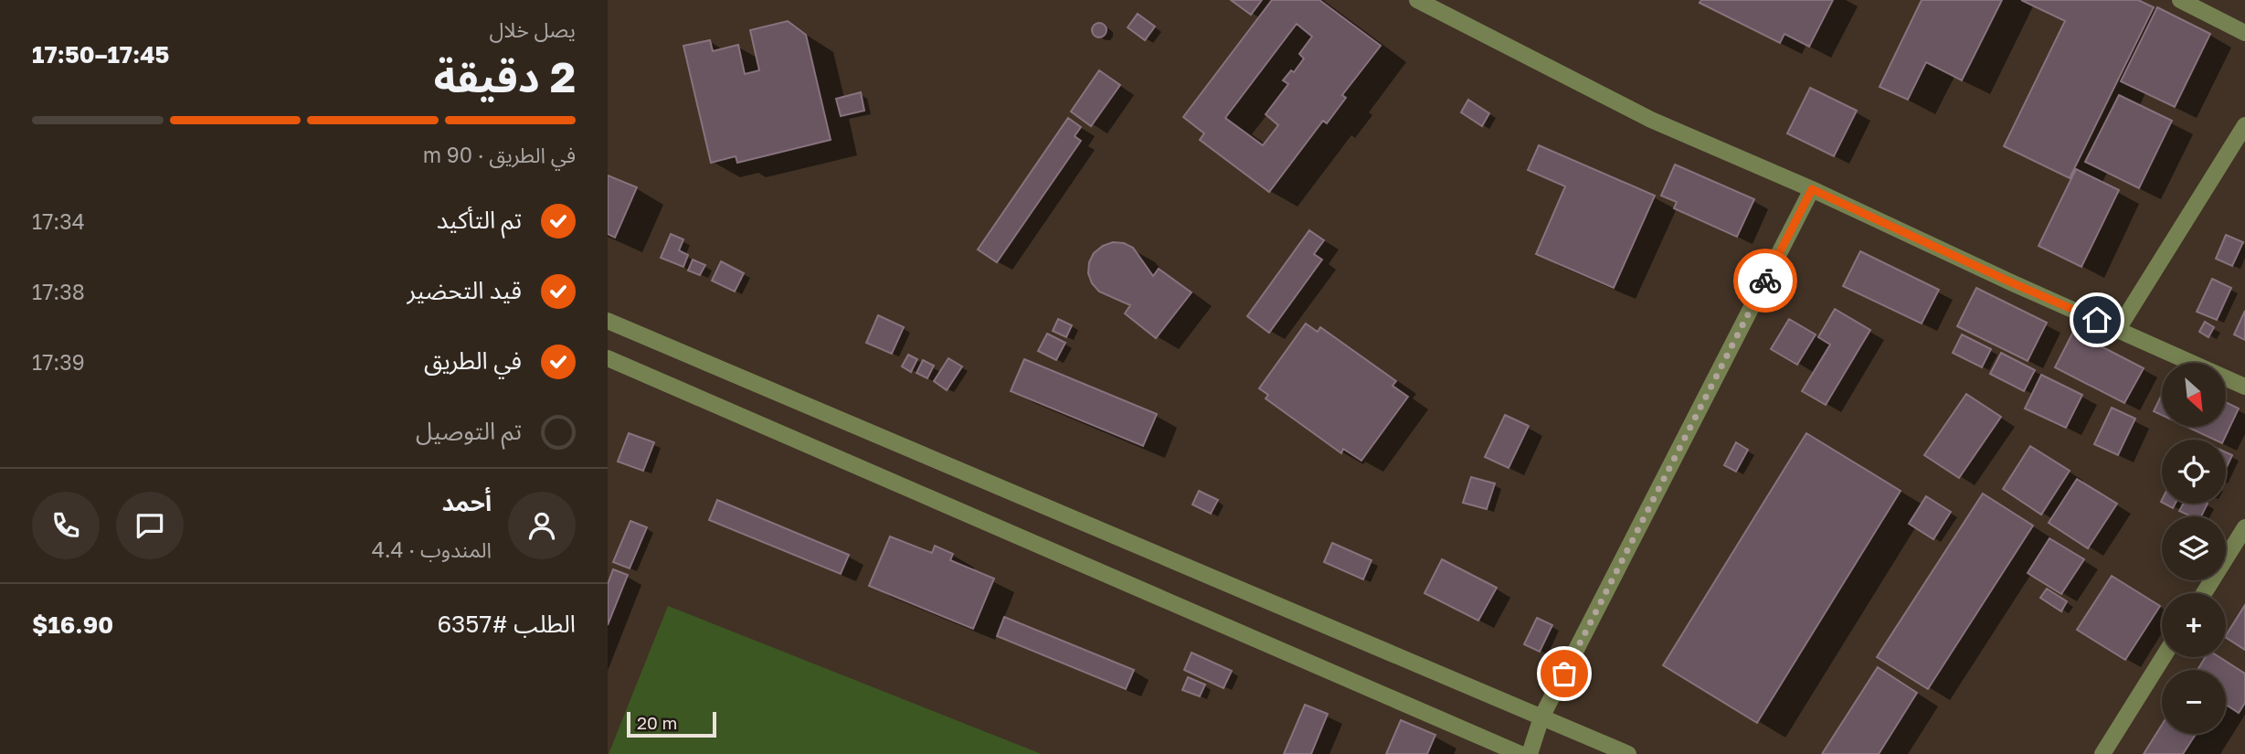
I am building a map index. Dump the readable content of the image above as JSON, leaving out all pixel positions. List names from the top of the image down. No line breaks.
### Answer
{"scale_bar":"20 m","north":"bottom right","page":{"heading":["2 دقيقة","يصل خلال","17:45–17:50"],"panel":["أحمد","المندوب · 4.4","الطلب #6357","$16.90"],"bar":"في الطريق · 90 m","list":[["تم التأكيد","17:34"],["قيد التحضير","17:38"],["في الطريق","17:39"],"تم التوصيل"],"map_buttons":["+","−"],"scale":"20 m"}}
